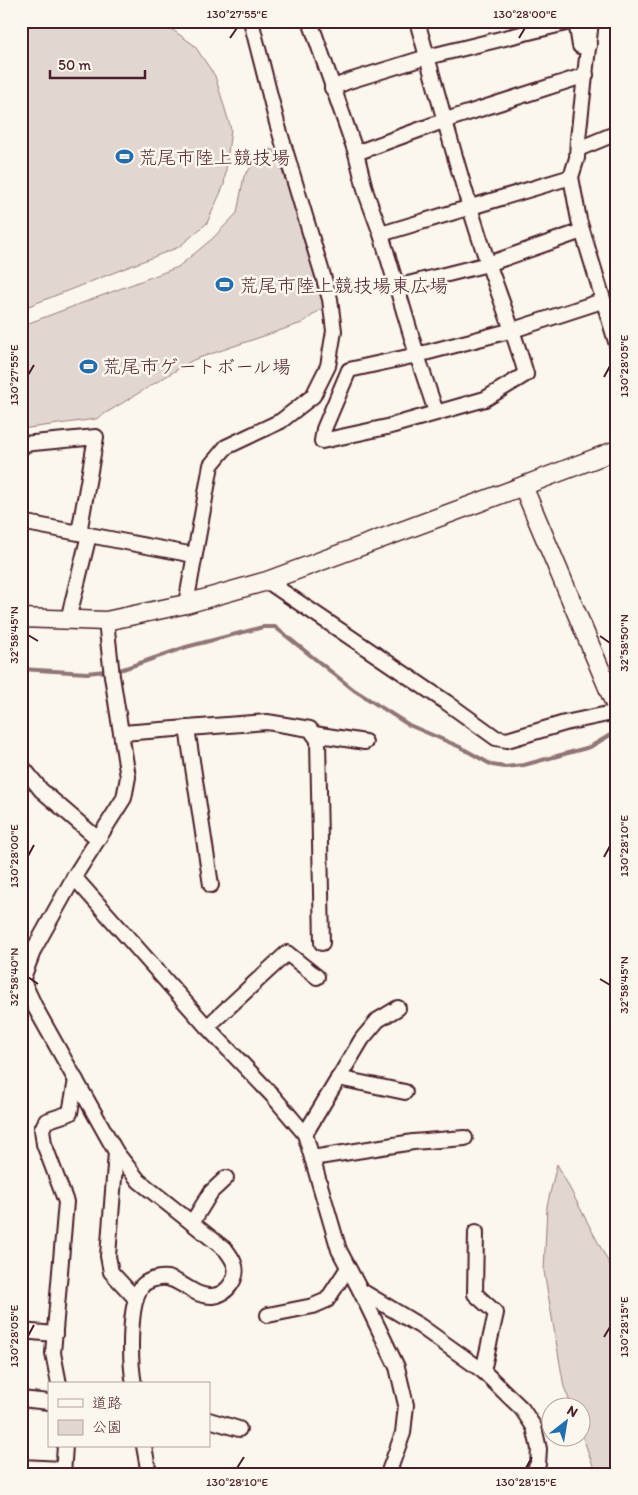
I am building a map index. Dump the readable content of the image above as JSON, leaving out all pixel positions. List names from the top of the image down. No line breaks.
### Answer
{"places":{"sports":["荒尾市陸上競技場","荒尾市陸上競技場東広場","荒尾市ゲートボール場"]},"legend":["道路","公園"],"scale_bar":"50 m","north":"top right","coordinates":["130°27'55\"E","130°28'00\"E","130°28'05\"E","32°58'45\"N","32°58'50\"N","130°28'10\"E","32°58'40\"N","130°28'15\"E"]}
